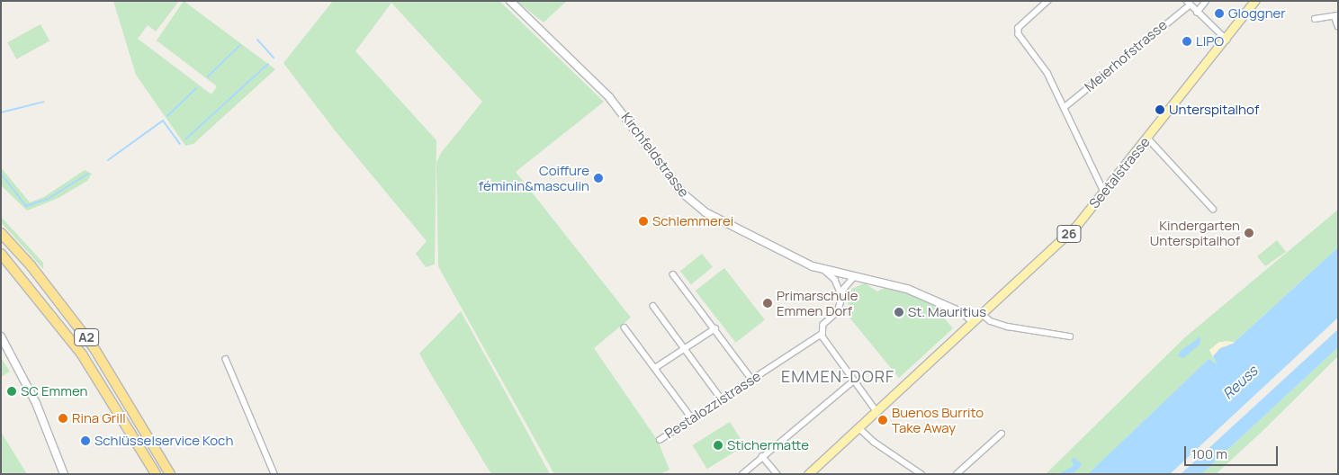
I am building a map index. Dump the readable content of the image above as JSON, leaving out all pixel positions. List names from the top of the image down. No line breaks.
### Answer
{"streets":{"highway":["A2"],"main road":["Seetalstrasse","26"],"street":["Meierhofstrasse","Kirchfeldstrasse","Pestalozzistrasse"]},"crossings":[["Meierhofstrasse","Seetalstrasse"],["Kirchfeldstrasse","Seetalstrasse"]],"districts":["EMMEN-DORF"],"water":["Reuss"],"places":["Gloggner","LIPO","Unterspitalhof","Coiffure féminin&masculin","Schlemmerei","Kindergarten Unterspitalhof","Primarschule Emmen Dorf","St. Mauritius","SC Emmen","Rina Grill","Buenos Burrito Take Away","Schlüsselservice Koch","Stichermatte"],"scale_bar":"100 m"}
